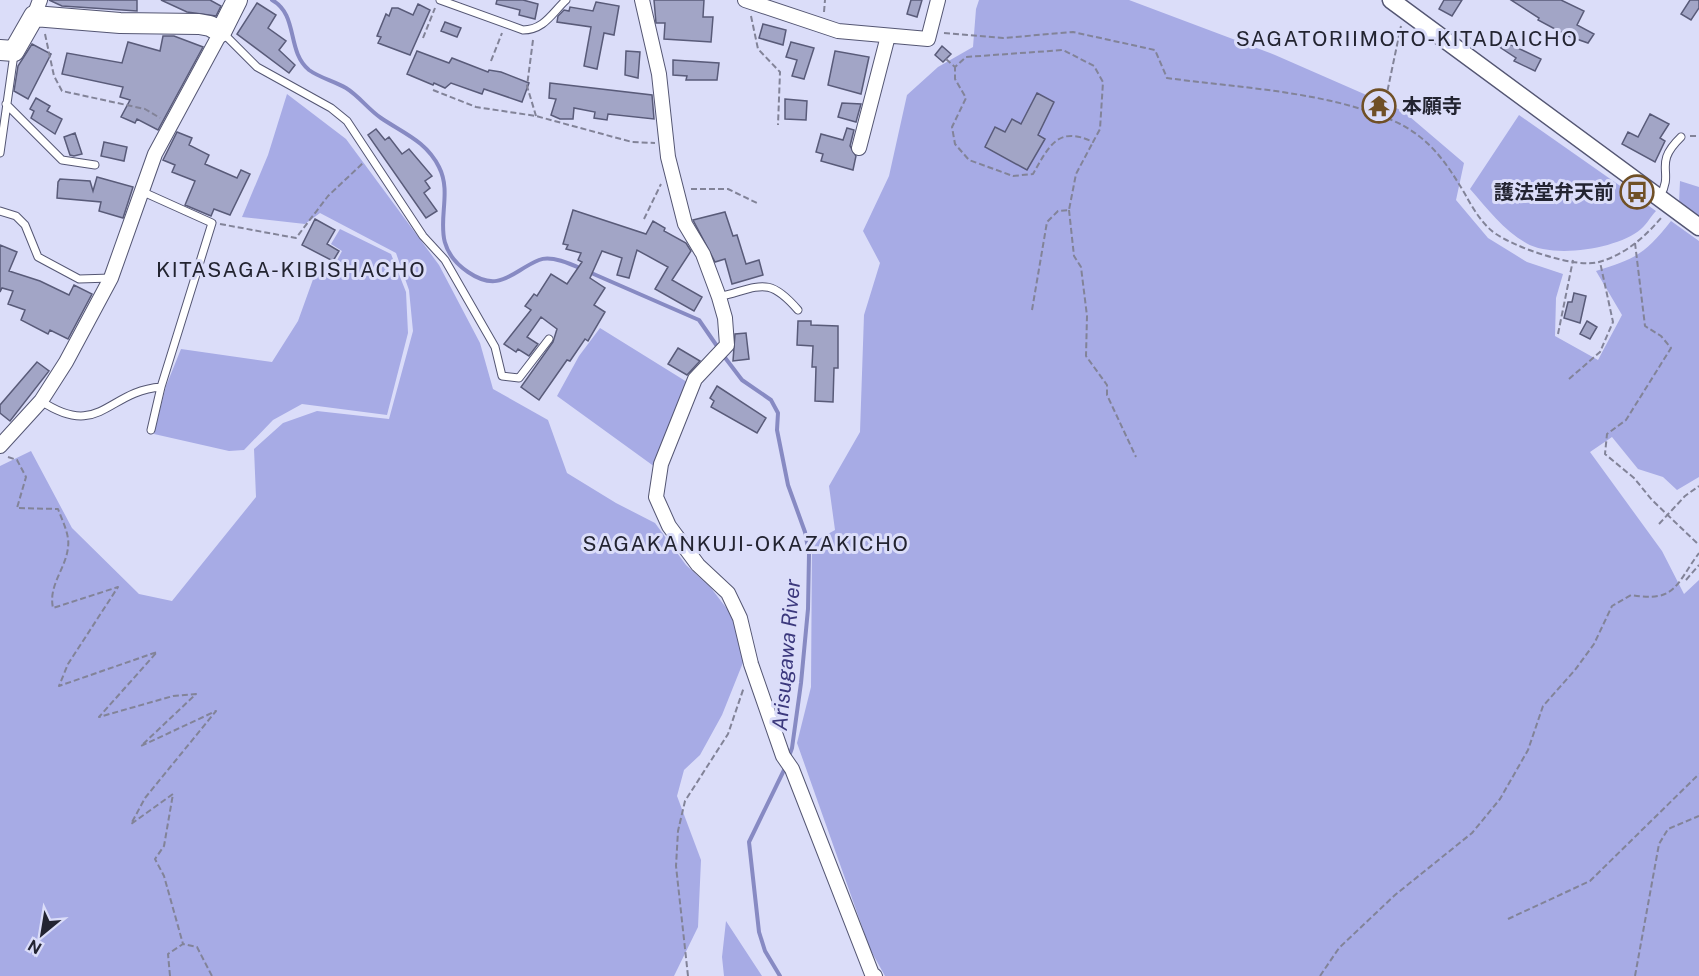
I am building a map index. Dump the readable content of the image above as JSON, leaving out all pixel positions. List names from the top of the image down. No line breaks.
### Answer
{"districts":["SAGATORIIMOTO-KITADAICHO","KITASAGA-KIBISHACHO","SAGAKANKUJI-OKAZAKICHO"],"water":["Arisugawa River"],"places":{"temple":["本願寺"],"bus stop":["護法堂弁天前"]},"north":"bottom left"}
